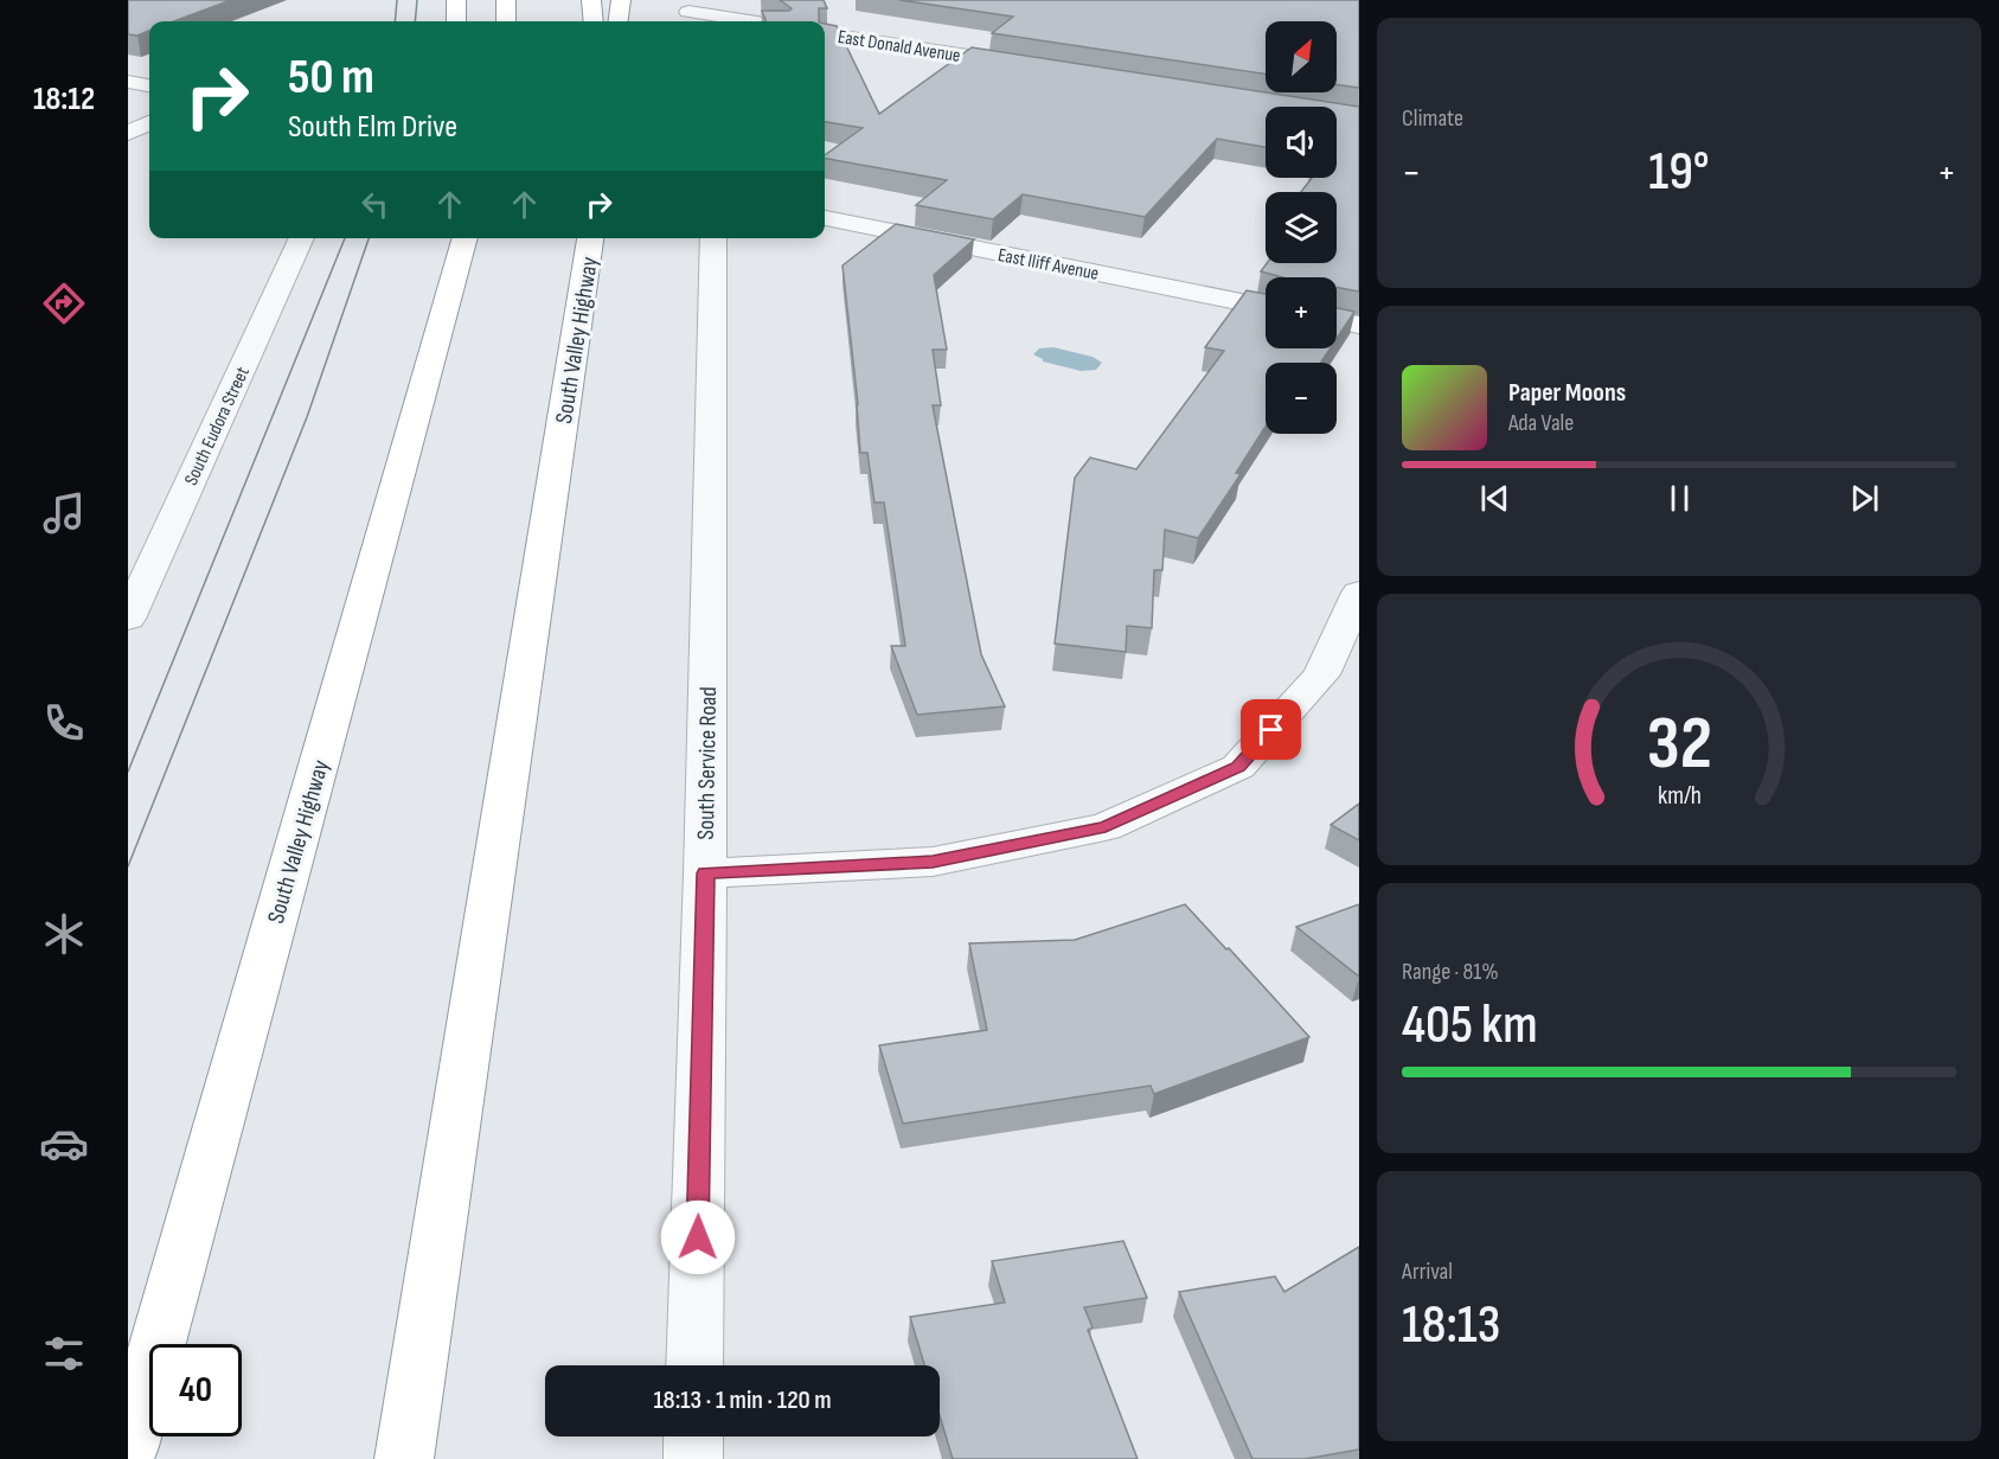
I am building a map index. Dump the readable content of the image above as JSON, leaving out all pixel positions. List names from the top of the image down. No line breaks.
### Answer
{"streets":{"highway":["South Valley Highway"],"street":["East Donald Avenue","East Iliff Avenue","South Eudora Street","South Service Road"]},"north":"top right","page":{"tabs":"18:12","tile":["Climate",["Range · 81%","405 km"],["Arrival","18:13"]],"map_buttons":["+","−"],"turn":["50 m","South Elm Drive"],"heat":["−","19°","+"],"song":["Paper Moons","Ada Vale"],"limit":"40","trip":"18:13 · 1 min · 120 m","gauge":["32","km/h"]}}
